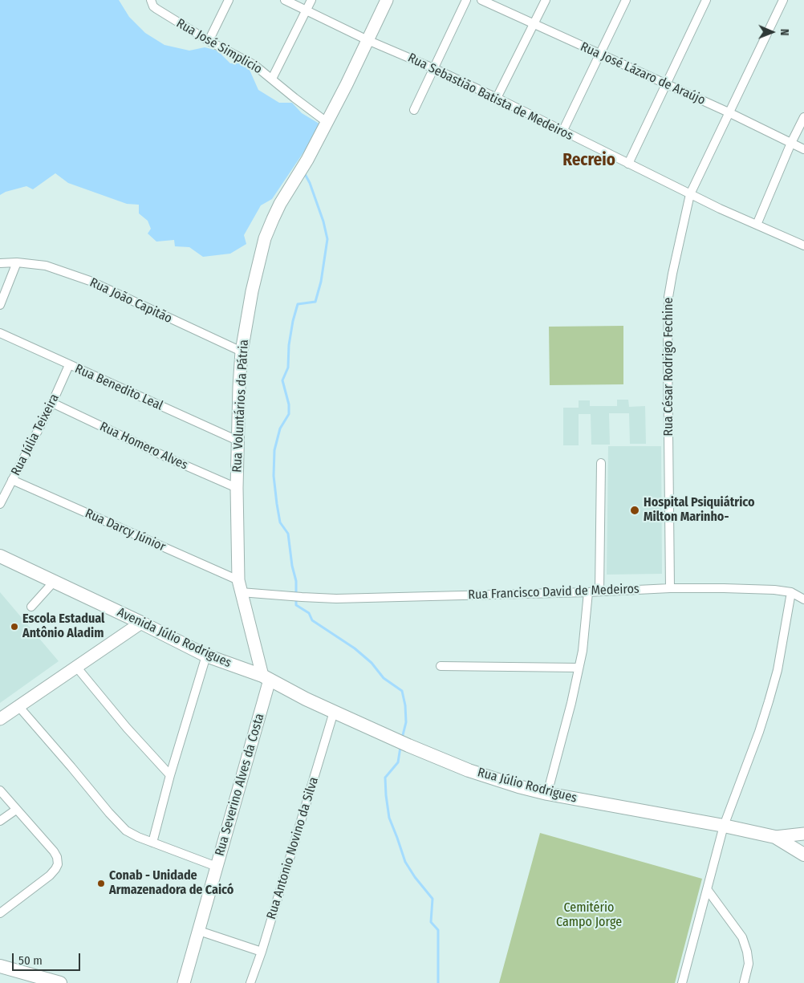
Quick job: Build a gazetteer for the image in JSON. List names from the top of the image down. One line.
{"streets":{"main road":["Avenida Júlio Rodrigues","Rua Júlio Rodrigues"],"street":["Rua José Simplicio","Rua José Lázaro de Araújo","Rua Sebastião Batista de Medeiros","Rua João Capitão","Rua César Rodrigo Fechine","Rua Benedito Leal","Rua Voluntários da Pátria","Rua Júlia Teixeira","Rua Homero Alves","Rua Darcy Júnior","Rua Francisco David de Medeiros","Rua Severino Alves da Costa","Rua Antonio Novino da Silva"]},"crossings":[["Rua José Simplicio","Rua Voluntários da Pátria"],["Rua José Lázaro de Araújo","Rua César Rodrigo Fechine"],["Rua Sebastião Batista de Medeiros","Rua César Rodrigo Fechine"],["Rua Sebastião Batista de Medeiros","Rua Voluntários da Pátria"],["Rua João Capitão","Rua Voluntários da Pátria"],["Rua César Rodrigo Fechine","Rua Francisco David de Medeiros"],["Rua Benedito Leal","Rua Voluntários da Pátria"],["Rua Benedito Leal","Rua Júlia Teixeira"],["Rua Voluntários da Pátria","Rua Homero Alves"],["Rua Voluntários da Pátria","Rua Darcy Júnior"],["Rua Voluntários da Pátria","Rua Francisco David de Medeiros"],["Rua Voluntários da Pátria","Avenida Júlio Rodrigues"],["Rua Voluntários da Pátria","Rua Severino Alves da Costa"],["Rua Voluntários da Pátria","Rua Júlio Rodrigues"],["Rua Júlia Teixeira","Rua Homero Alves"],["Rua Júlia Teixeira","Rua Darcy Júnior"],["Rua Darcy Júnior","Rua Francisco David de Medeiros"],["Avenida Júlio Rodrigues","Rua Severino Alves da Costa"],["Avenida Júlio Rodrigues","Rua Júlio Rodrigues"],["Rua Severino Alves da Costa","Rua Júlio Rodrigues"],["Rua Júlio Rodrigues","Rua Antonio Novino da Silva"]],"districts":["Recreio"],"parks":["Cemitério Campo Jorge"],"places":["Hospital Psiquiátrico Milton Marinho-","Escola Estadual Antônio Aladim","Conab - Unidade Armazenadora de Caicó"],"scale_bar":"50 m","north":"right"}
